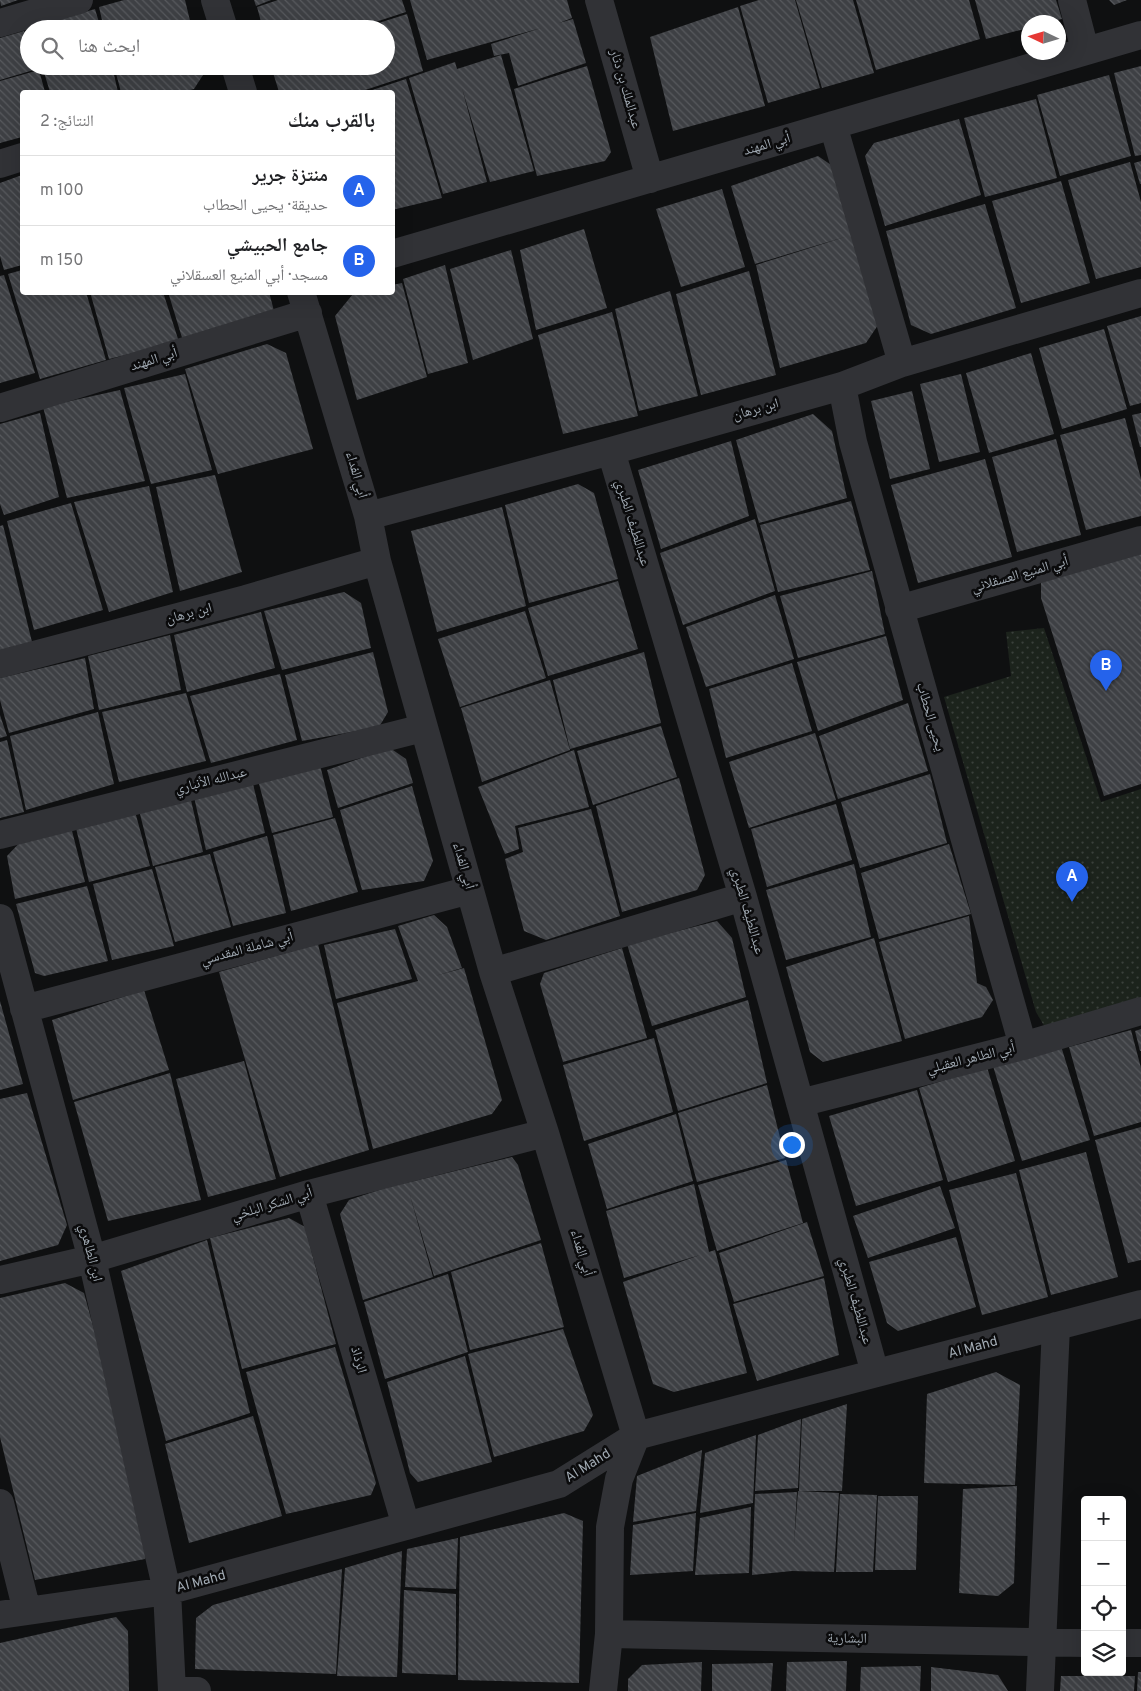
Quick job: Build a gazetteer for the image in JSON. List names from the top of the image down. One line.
{"streets":{"street":["عبدالملك بن دثار","أبي المهند","ابن برهان","أبي الفداء","عبداللطيف الطبري","أبي المنيع العسقلاني","يحيى الحطاب","عبدالله الأنباري","أبي شاملة المقدسي","أبي الطاهر العقيلي","أبي الشكر البلخي","ابن الطاهري","Al Mahd","الرذاذ","البشارية"]},"crossings":[["عبدالملك بن دثار","أبي المهند"],["أبي المهند","أبي الفداء"],["ابن برهان","أبي الفداء"],["ابن برهان","عبداللطيف الطبري"],["ابن برهان","يحيى الحطاب"],["أبي الفداء","عبدالله الأنباري"],["أبي الفداء","أبي شاملة المقدسي"],["أبي الفداء","أبي الشكر البلخي"],["أبي الفداء","Al Mahd"],["عبداللطيف الطبري","أبي الطاهر العقيلي"],["عبداللطيف الطبري","Al Mahd"],["أبي المنيع العسقلاني","يحيى الحطاب"],["يحيى الحطاب","أبي الطاهر العقيلي"],["أبي شاملة المقدسي","ابن الطاهري"],["أبي الشكر البلخي","ابن الطاهري"],["أبي الشكر البلخي","الرذاذ"],["ابن الطاهري","Al Mahd"],["Al Mahd","الرذاذ"]],"north":"left","page":{"search":"ابحث هنا","heading":["بالقرب منك","النتائج: 2"],"list":[{"mark":"A","name":"منتزة جرير","note":"حديقة · يحيى الحطاب","value":"100 m"},{"mark":"B","name":"جامع الحبيشي","note":"مسجد · أبي المنيع العسقلاني","value":"150 m"}],"pins":["B","A"],"map_buttons":["+","−"]}}
